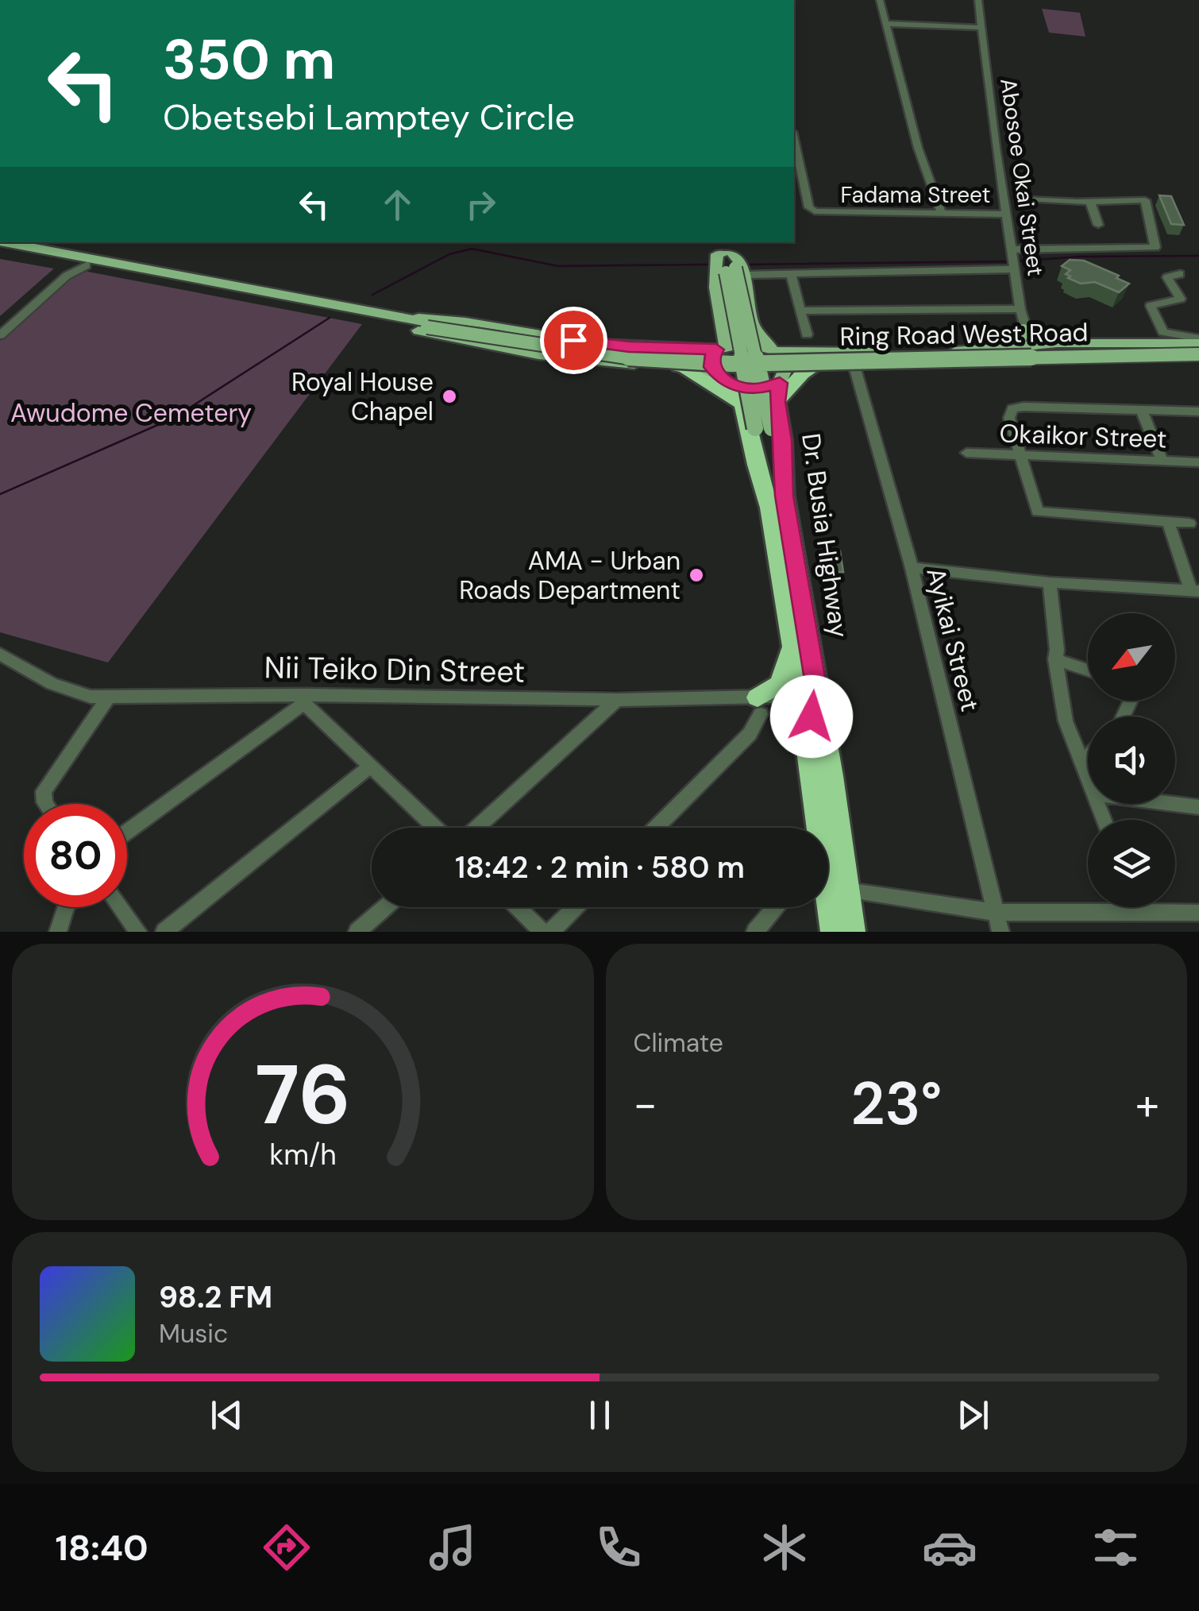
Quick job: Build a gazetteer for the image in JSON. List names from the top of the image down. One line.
{"streets":{"highway":["Dr. Busia Highway"],"main road":["Ring Road West Road"],"street":["Abosoe Okai Street","Fadama Street","Okaikor Street","Ayikai Street","Nii Teiko Din Street"]},"crossings":[["Abosoe Okai Street","Fadama Street"],["Abosoe Okai Street","Ring Road West Road"],["Ring Road West Road","Dr. Busia Highway"],["Ring Road West Road","Ayikai Street"],["Dr. Busia Highway","Nii Teiko Din Street"]],"parks":["Awudome Cemetery"],"places":["Royal House Chapel","AMA - Urban Roads Department"],"north":"bottom left","page":{"turn":["350 m","Obetsebi Lamptey Circle"],"limit":"80","trip":"18:42 · 2 min · 580 m","tile":"Climate","heat":["−","23°","+"],"song":["98.2 FM","Music"],"tabs":"18:40","gauge":["76","km/h"]}}
